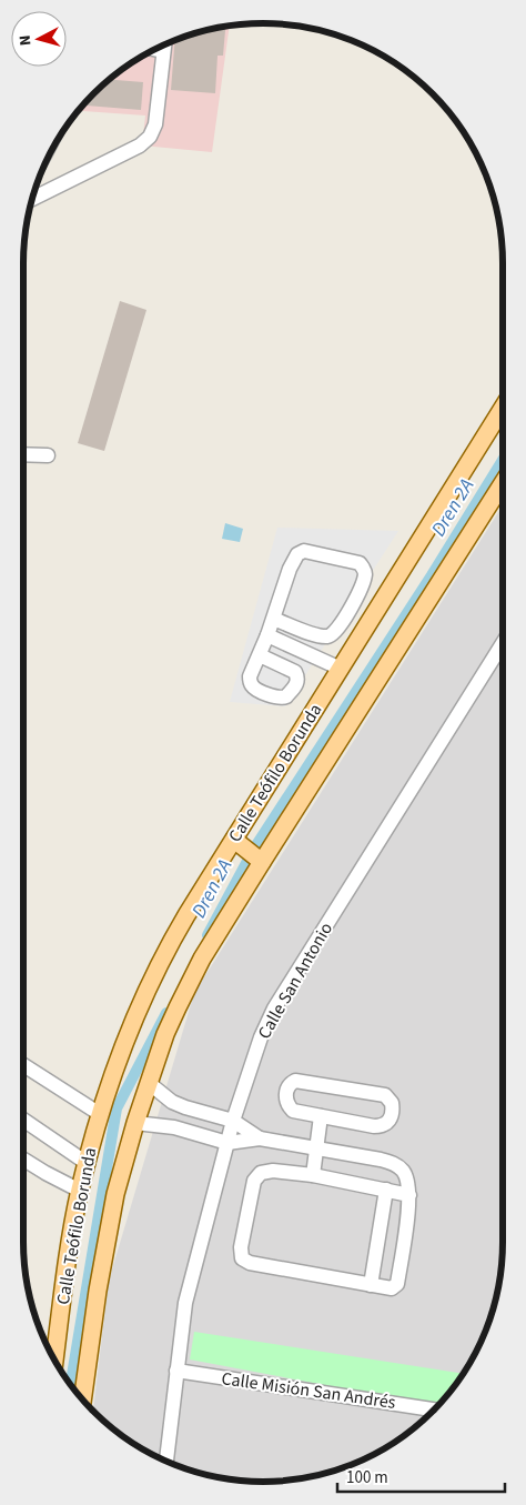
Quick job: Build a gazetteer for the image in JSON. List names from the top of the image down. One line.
{"streets":{"main road":["Calle Teófilo Borunda"],"street":["Calle San Antonio","Calle Misión San Andrés"]},"crossings":[["Calle San Antonio","Calle Misión San Andrés"]],"water":["Dren 2A"],"scale_bar":"100 m","north":"left"}
